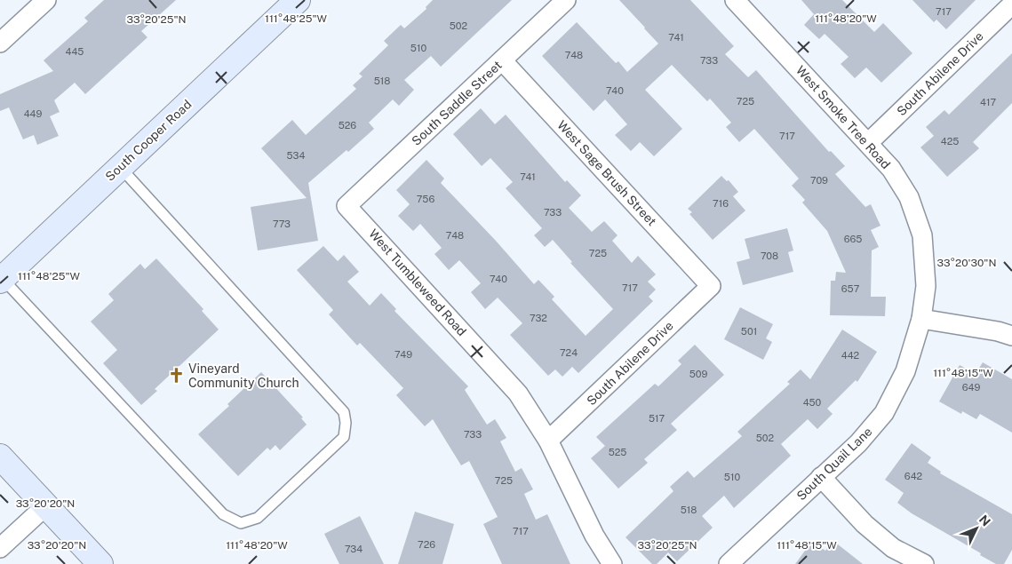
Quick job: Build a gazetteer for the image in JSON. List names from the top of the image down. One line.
{"streets":{"main road":["South Cooper Road"],"street":["South Abilene Drive","South Saddle Street","West Smoke Tree Road","West Sage Brush Street","West Tumbleweed Road","South Quail Lane"]},"crossings":[["South Abilene Drive","West Smoke Tree Road"],["South Abilene Drive","West Sage Brush Street"],["South Abilene Drive","West Tumbleweed Road"],["South Saddle Street","West Sage Brush Street"],["South Saddle Street","West Tumbleweed Road"],["West Smoke Tree Road","South Quail Lane"]],"places":{"church":["Vineyard Community Church"]},"house_numbers":["717","502","741","510","445","748","733","518","740","725","417","449","526","717","425","534","741","709","756","716","733","773","748","665","725","708","740","717","657","732","501","724","749","442","509","649","450","517","733","502","525","642","510","725","518","717","726","734"],"north":"top right","coordinates":["111°48'25\"W","111°48'20\"W","33°20'25\"N","33°20'30\"N","111°48'15\"W","33°20'20\"N"]}
